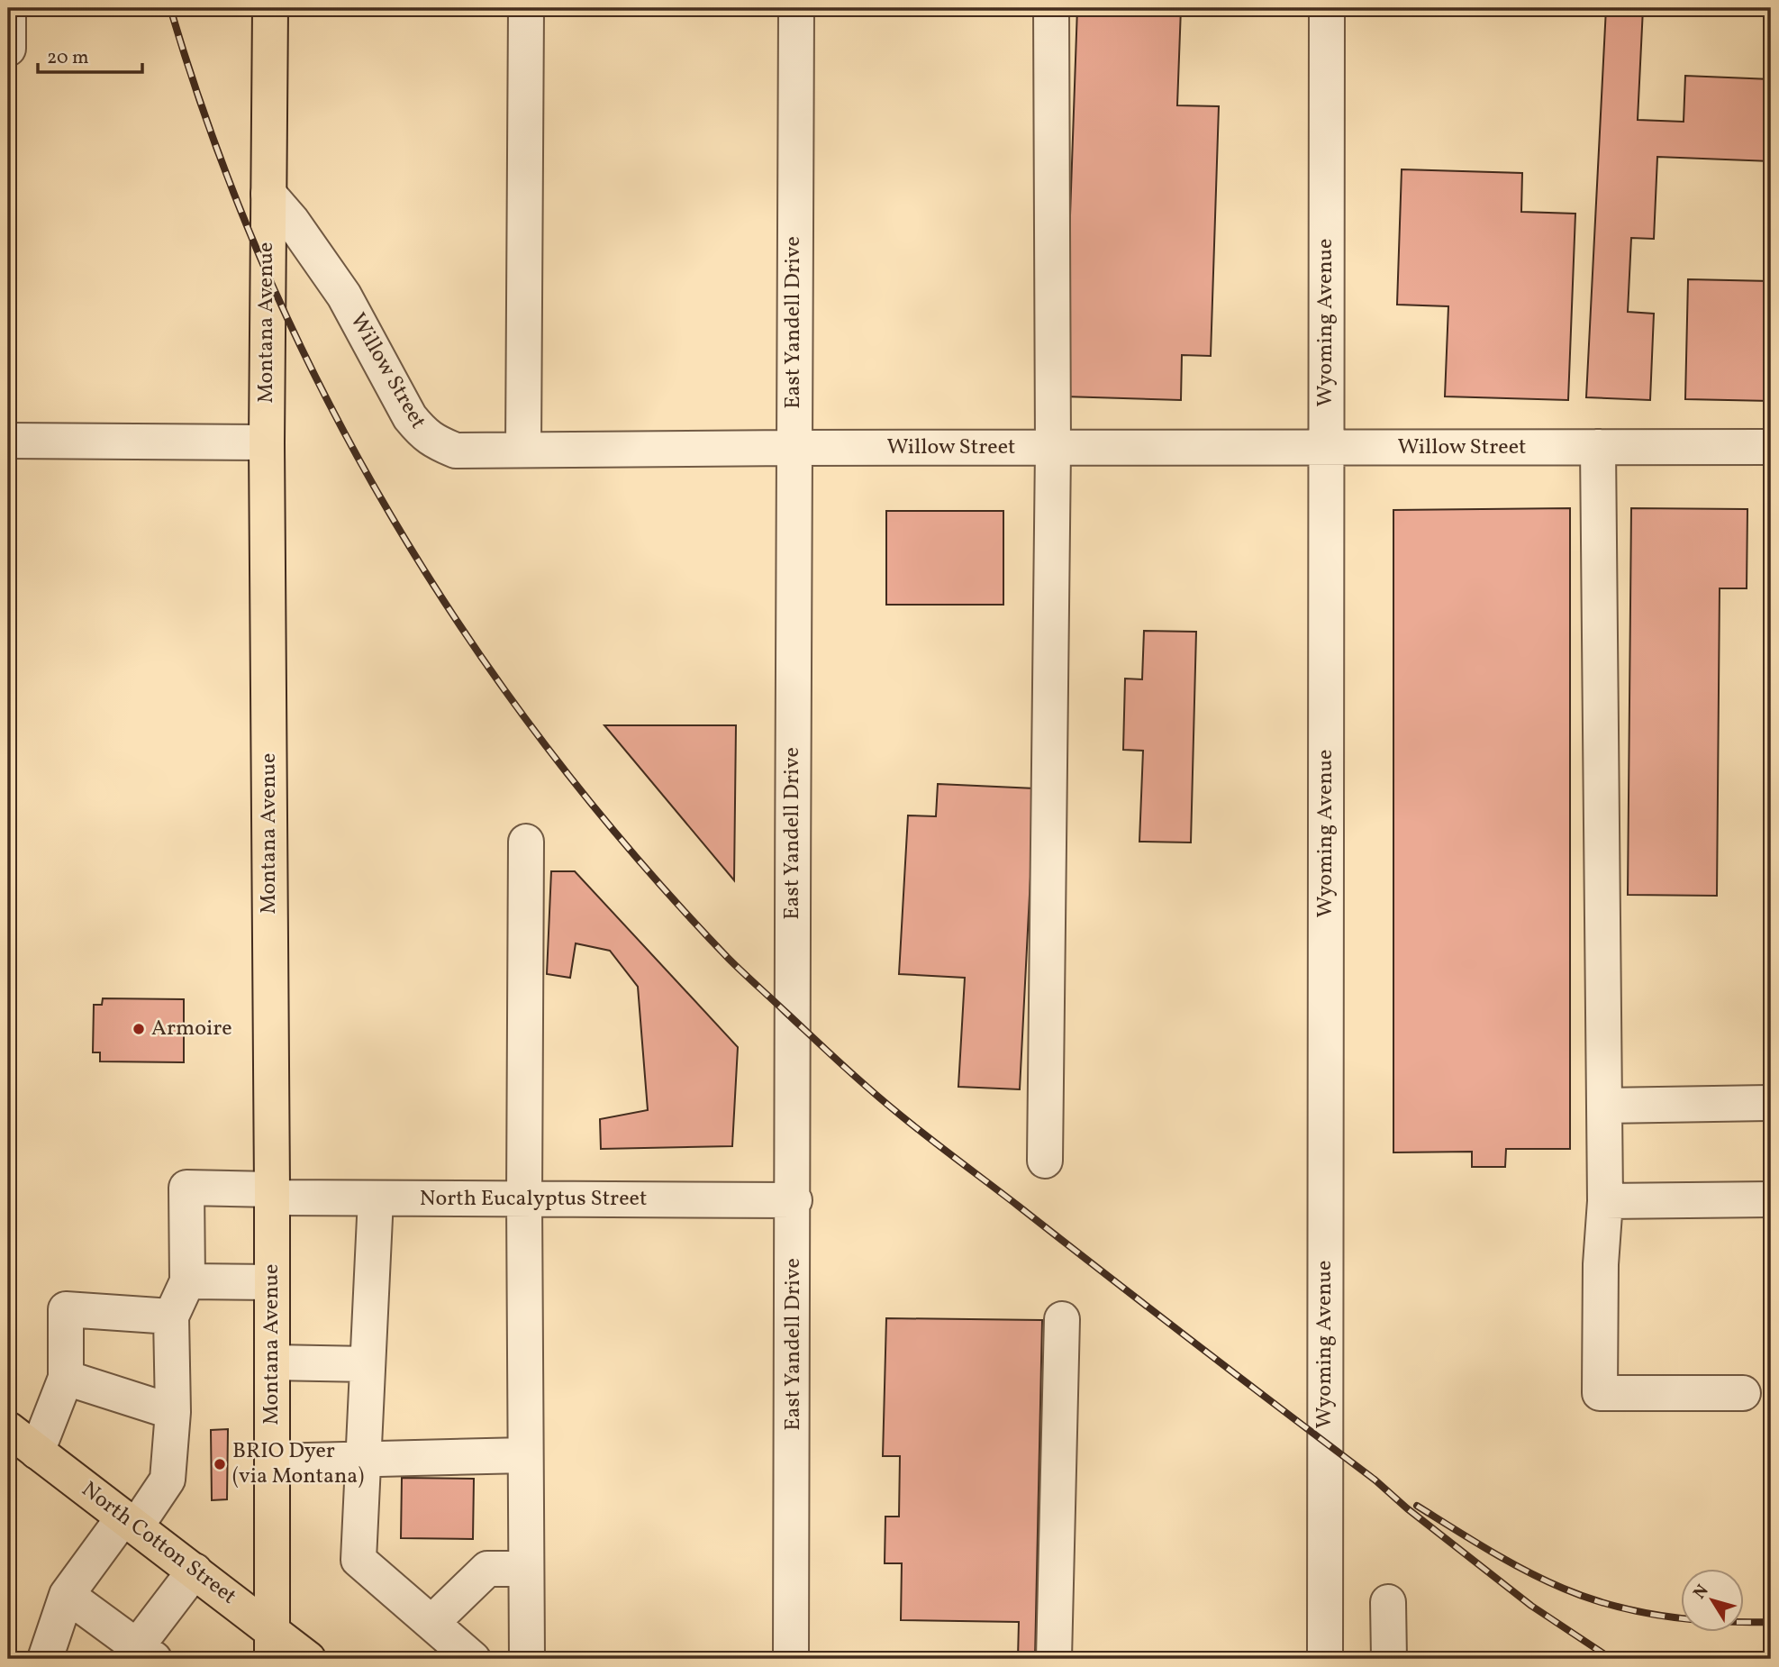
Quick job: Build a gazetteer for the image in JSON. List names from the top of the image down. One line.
{"streets":{"main road":["Montana Avenue","North Cotton Street"],"street":["East Yandell Drive","Wyoming Avenue","Willow Street","North Eucalyptus Street"]},"crossings":[["Montana Avenue","Willow Street"],["Montana Avenue","North Eucalyptus Street"],["Montana Avenue","North Cotton Street"],["East Yandell Drive","Willow Street"],["East Yandell Drive","North Eucalyptus Street"],["Wyoming Avenue","Willow Street"]],"places":["Armoire","BRIO Dyer (via Montana)"],"scale_bar":"20 m","north":"top left"}
